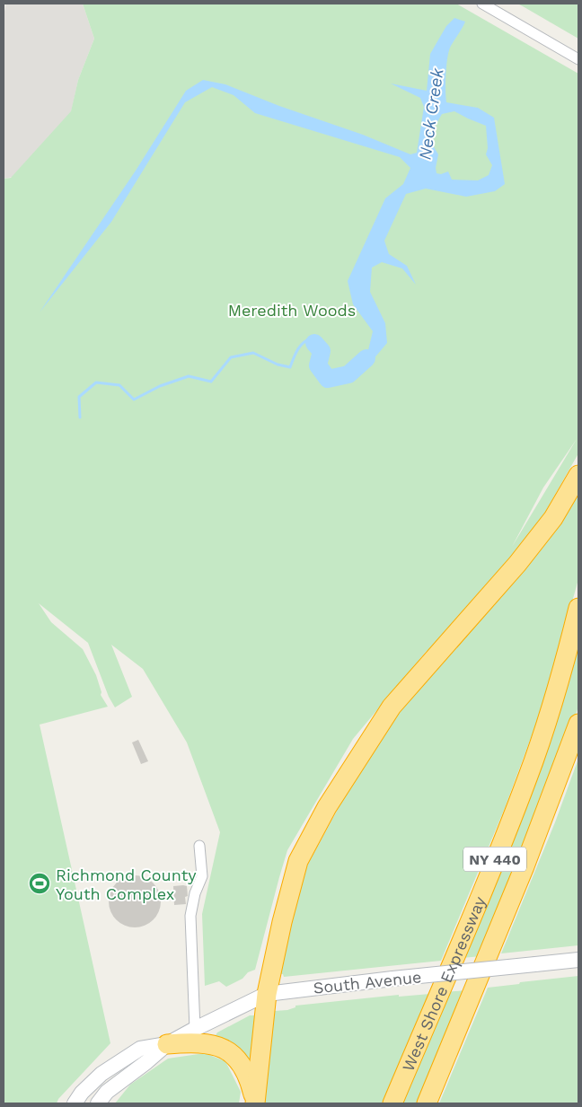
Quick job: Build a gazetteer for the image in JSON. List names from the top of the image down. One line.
{"streets":{"highway":["NY 440","West Shore Expressway"],"street":["South Avenue"]},"water":["Neck Creek"],"parks":["Meredith Woods"],"places":{"sports":["Richmond County Youth Complex"]}}
